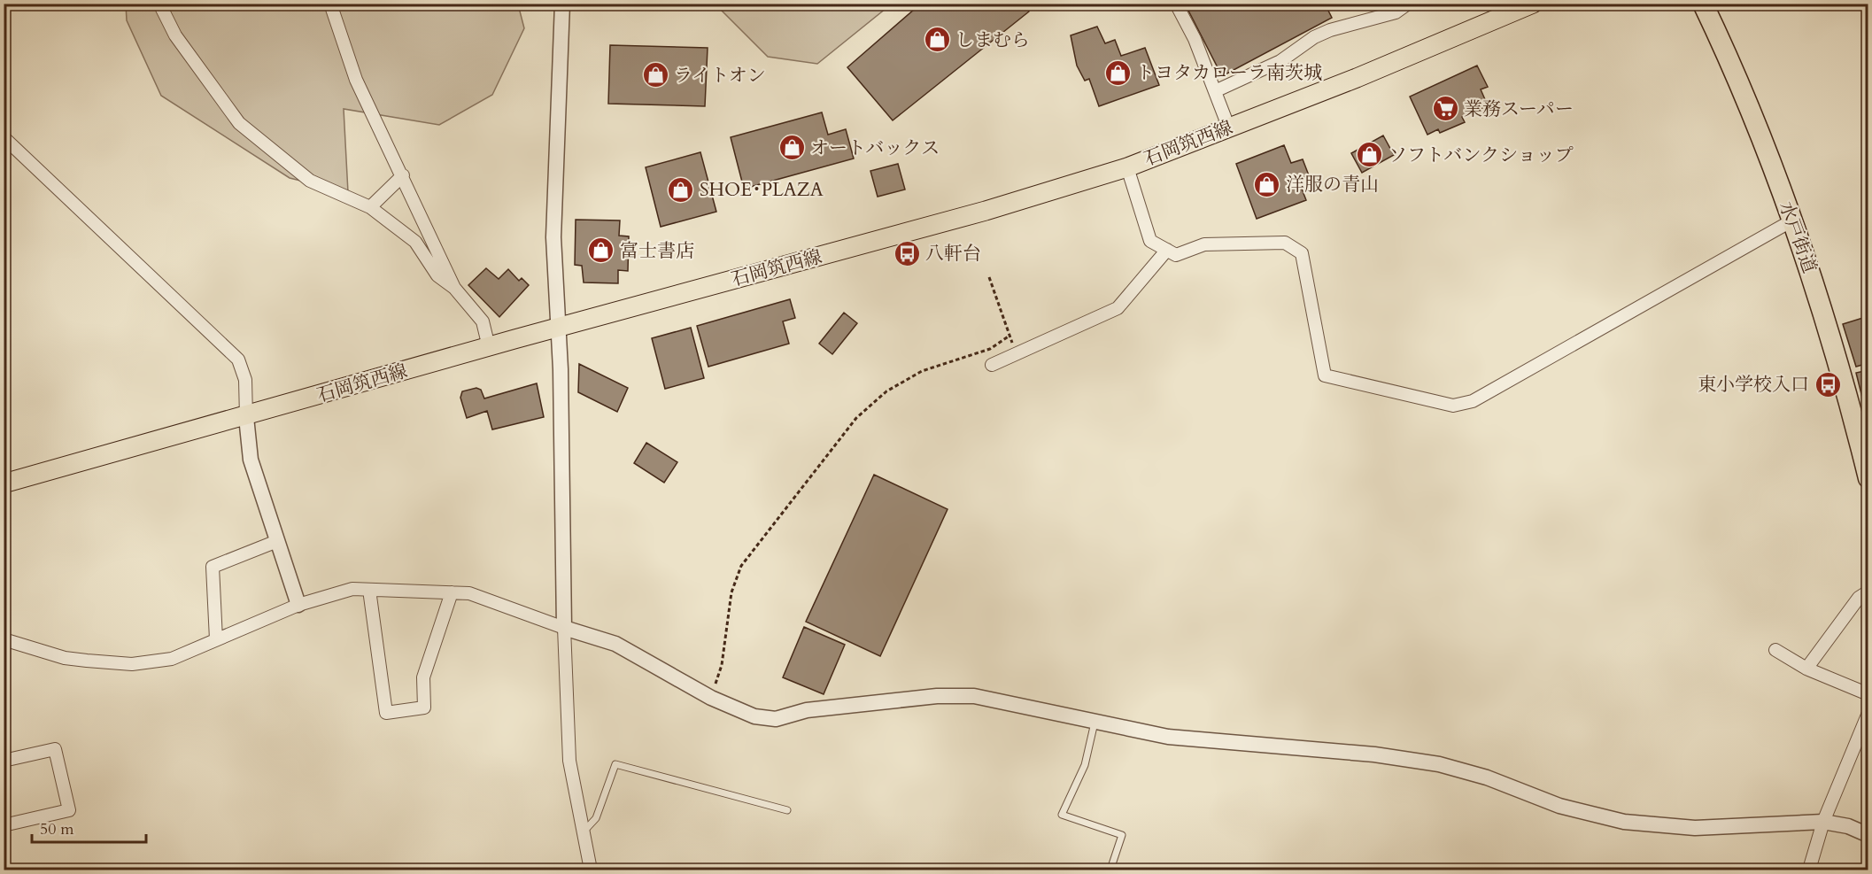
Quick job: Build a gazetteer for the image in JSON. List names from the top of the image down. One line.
{"streets":{"highway":["水戸街道"],"main road":["石岡筑西線"]},"places":{"shop":["しまむら","トヨタカローラ南茨城","ライトオン","オートバックス","ソフトバンクショップ","洋服の青山","SHOE･PLAZA","富士書店"],"supermarket":["業務スーパー"],"bus stop":["八軒台","東小学校入口"]},"scale_bar":"50 m"}
